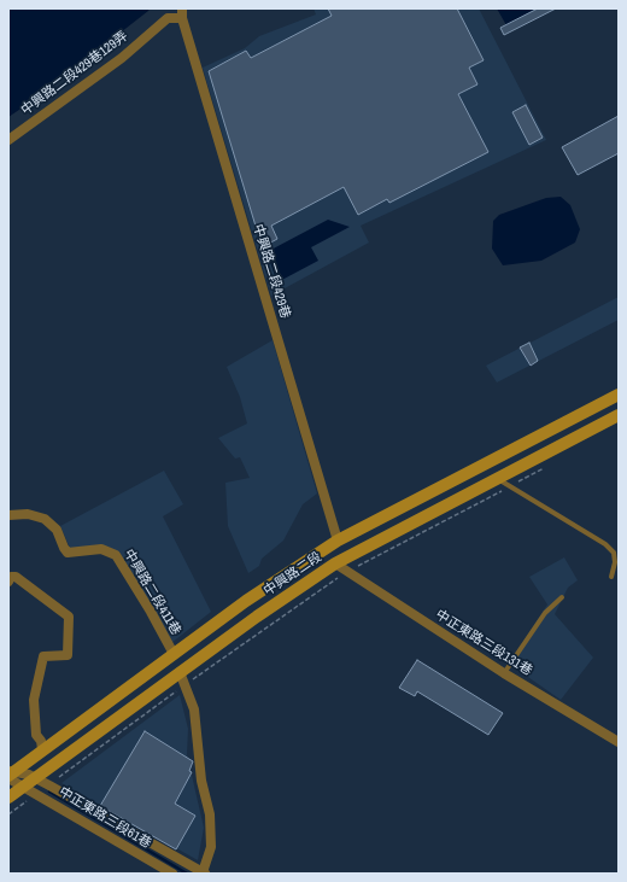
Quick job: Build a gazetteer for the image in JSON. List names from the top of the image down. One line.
{"streets":{"street":["中興路二段429巷129弄","中興路二段429巷","中興路二段","中興路二段411巷","中正東路三段131巷","中正東路三段61巷"]},"crossings":[["中興路二段429巷129弄","中興路二段429巷"],["中興路二段429巷","中興路二段"],["中興路二段","中興路二段411巷"],["中興路二段","中正東路三段131巷"],["中興路二段","中正東路三段61巷"]]}
